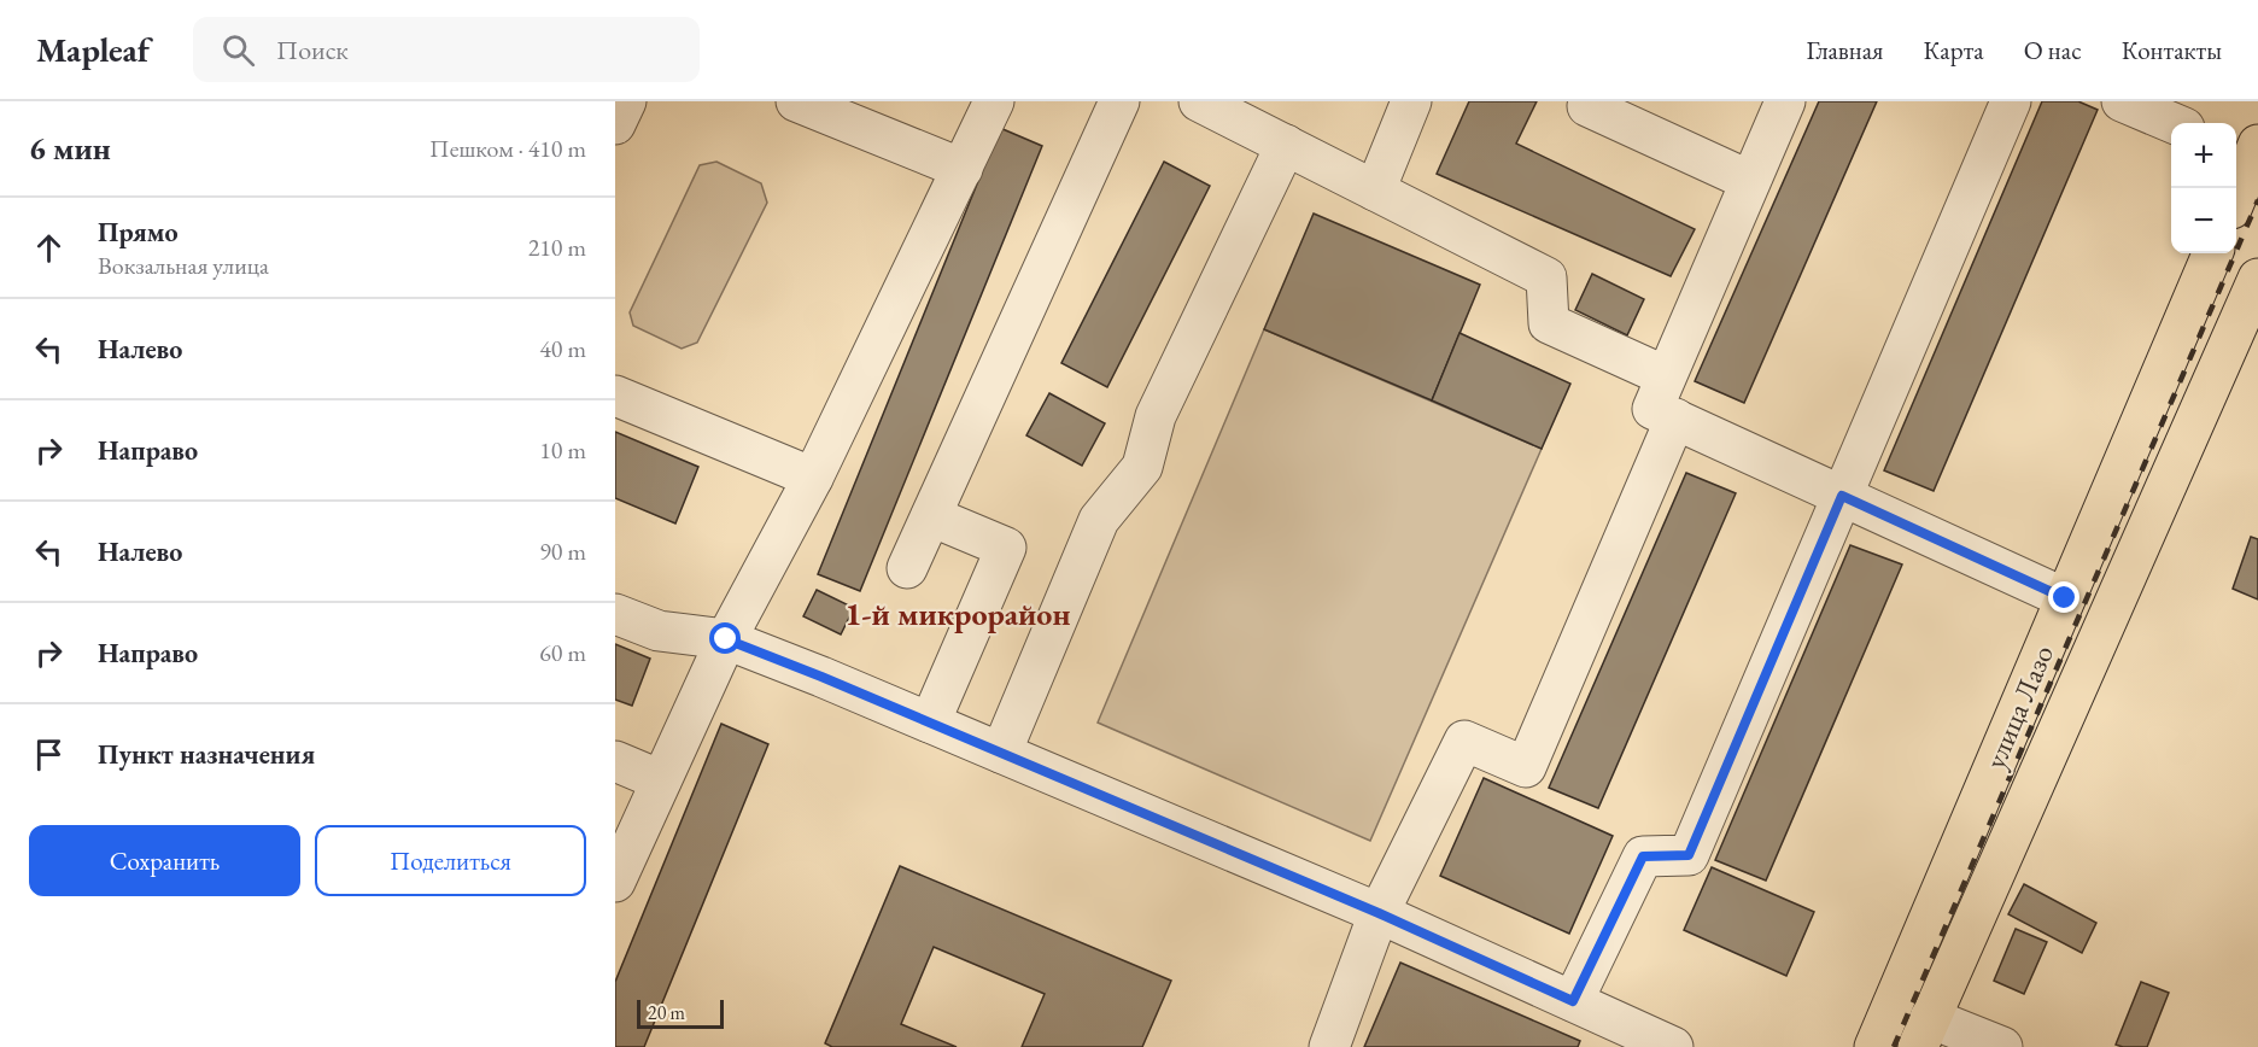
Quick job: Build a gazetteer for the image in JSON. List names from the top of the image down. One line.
{"streets":{"main road":["улица Лазо"]},"districts":["1-й микрорайон"],"scale_bar":"20 m","page":{"header":"Mapleaf","search":"Поиск","nav":["Главная","Карта","О нас","Контакты"],"heading":["6 мин","Пешком · 410 m"],"map_buttons":["+","−"],"list":[["Прямо","Вокзальная улица","210 m"],["Налево","40 m"],["Направо","10 m"],["Налево","90 m"],["Направо","60 m"],"Пункт назначения"],"buttons":["Сохранить","Поделиться"],"scale":"20 m"}}
